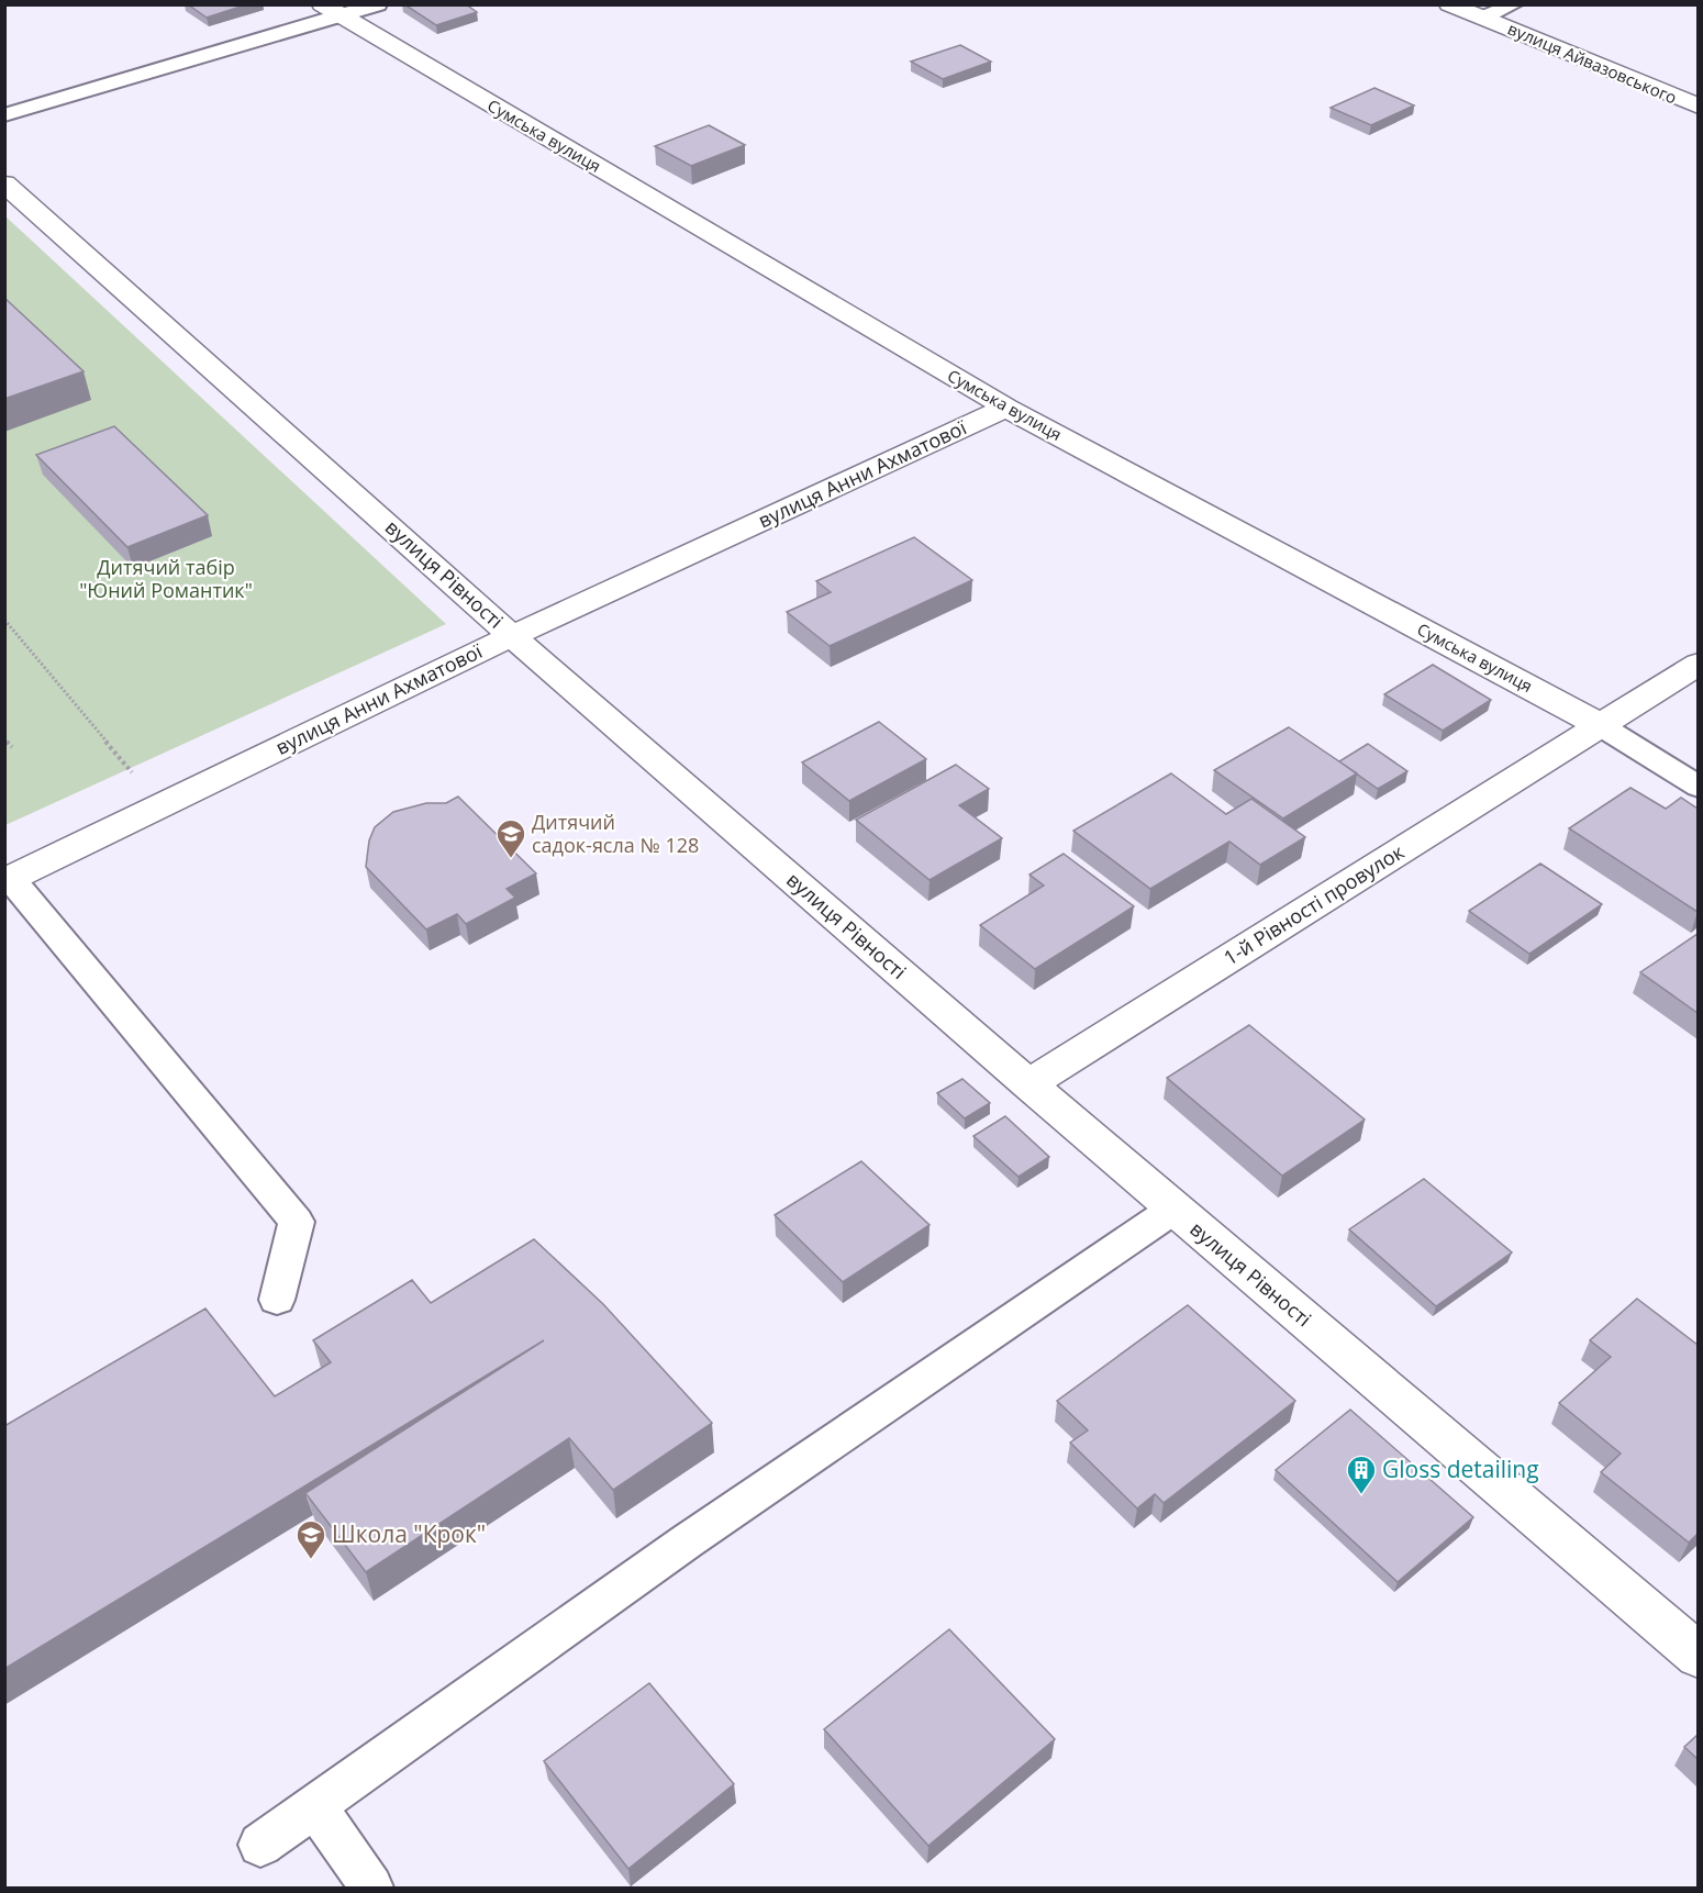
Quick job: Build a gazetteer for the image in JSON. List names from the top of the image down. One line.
{"streets":{"street":["вулиця Айвазовського","Сумська вулиця","вулиця Анни Ахматової","вулиця Рівності","1-й Рівності провулок"]},"crossings":[["Сумська вулиця","вулиця Анни Ахматової"],["Сумська вулиця","1-й Рівності провулок"],["вулиця Анни Ахматової","вулиця Рівності"],["вулиця Рівності","1-й Рівності провулок"]],"parks":["Дитячий табір \"Юний Романтик\""],"places":{"school or university":["Дитячий садок-ясла № 128","Школа \"Крок\""],"building":["Gloss detailing"]}}
